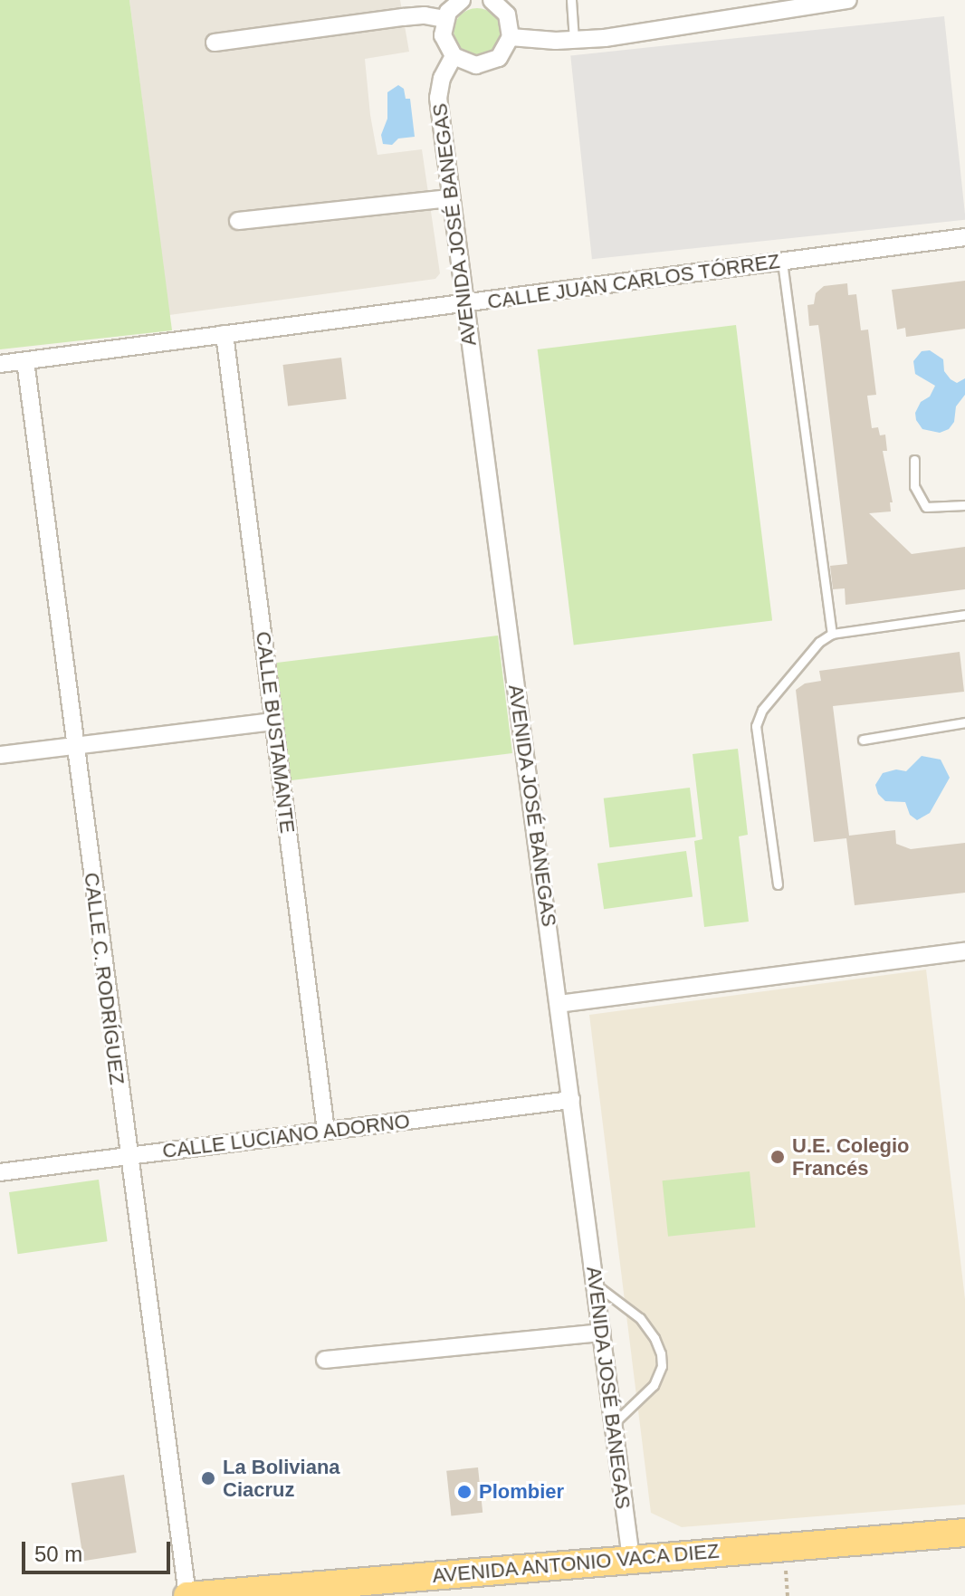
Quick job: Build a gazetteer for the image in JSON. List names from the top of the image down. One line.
{"streets":{"highway":["AVENIDA ANTONIO VACA DIEZ"],"street":["AVENIDA JOSÉ BANEGAS","CALLE JUAN CARLOS TÓRREZ","CALLE BUSTAMANTE","CALLE C. RODRÍGUEZ","CALLE LUCIANO ADORNO"]},"crossings":[["AVENIDA JOSÉ BANEGAS","CALLE JUAN CARLOS TÓRREZ"],["AVENIDA JOSÉ BANEGAS","CALLE LUCIANO ADORNO"],["AVENIDA JOSÉ BANEGAS","AVENIDA ANTONIO VACA DIEZ"],["CALLE JUAN CARLOS TÓRREZ","CALLE BUSTAMANTE"],["CALLE JUAN CARLOS TÓRREZ","CALLE C. RODRÍGUEZ"],["CALLE BUSTAMANTE","CALLE LUCIANO ADORNO"],["CALLE C. RODRÍGUEZ","CALLE LUCIANO ADORNO"],["CALLE C. RODRÍGUEZ","AVENIDA ANTONIO VACA DIEZ"]],"places":["U.E. Colegio Francés","La Boliviana Ciacruz","Plombier"],"scale_bar":"50 m"}
